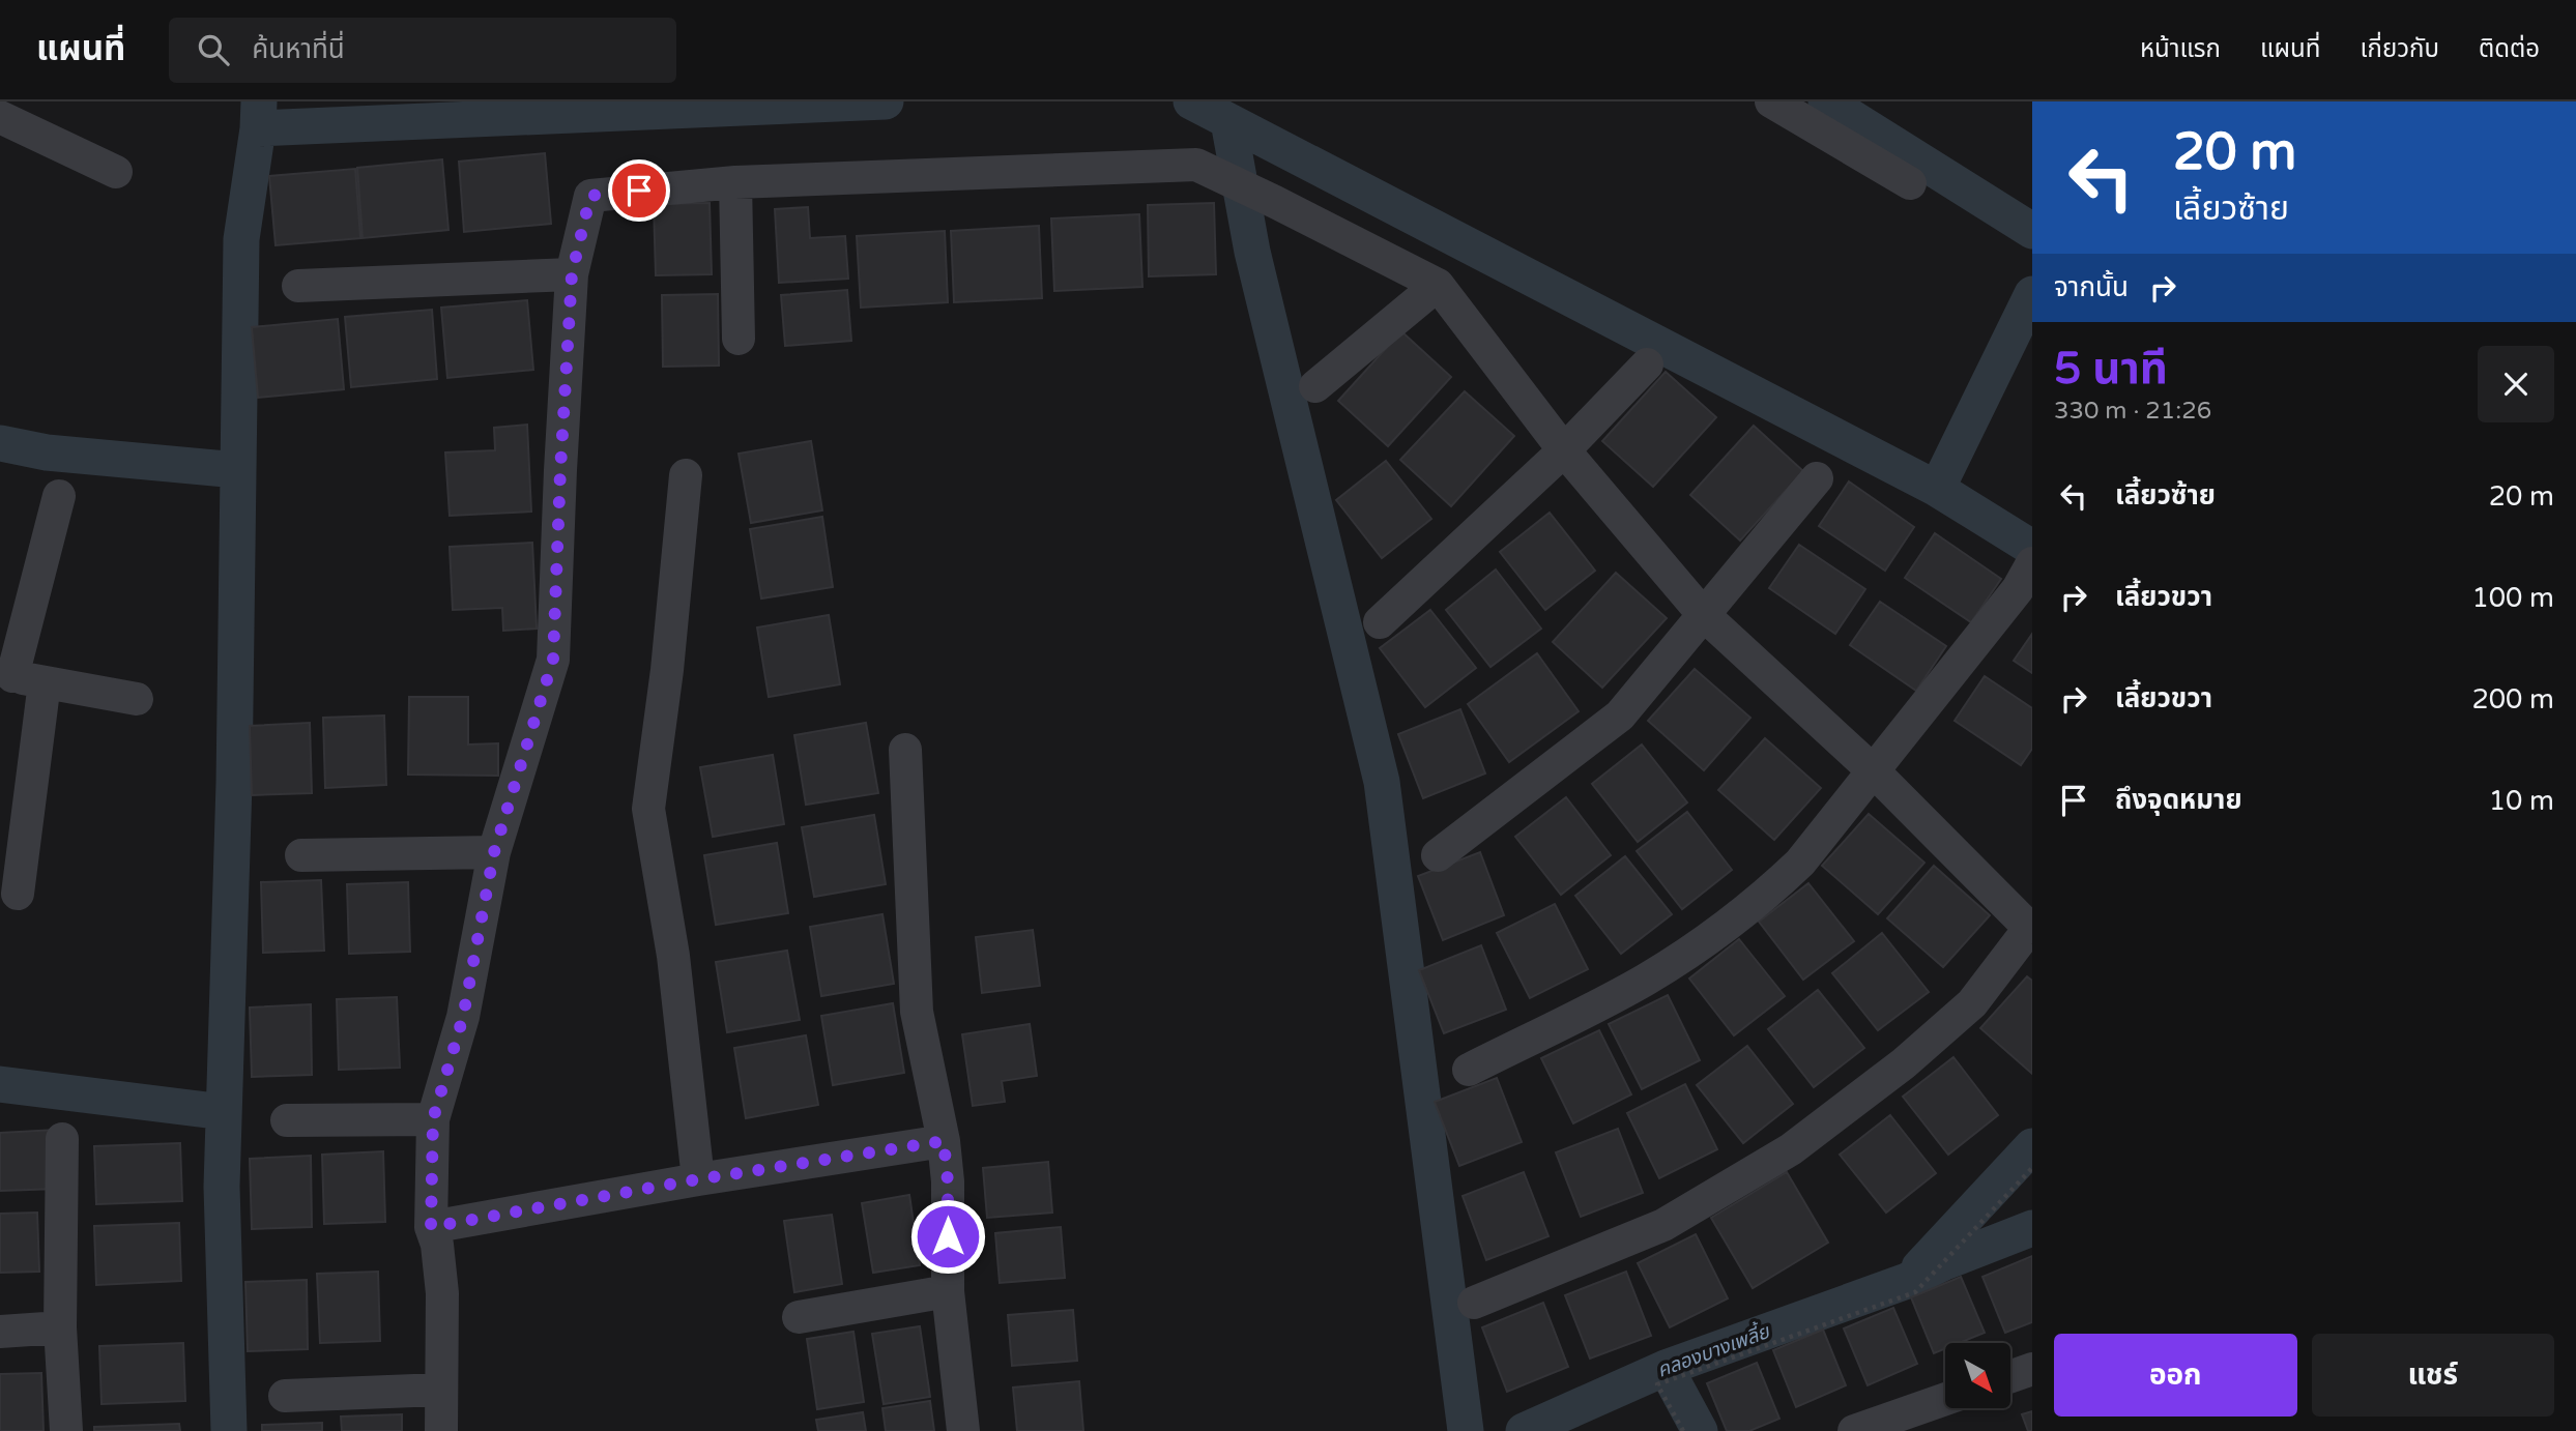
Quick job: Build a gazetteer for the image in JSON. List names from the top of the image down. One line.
{"water":["คลองบางเพลี้ย"],"north":"bottom right","page":{"header":"แผนที่","search":"ค้นหาที่นี่","nav":["หน้าแรก","แผนที่","เกี่ยวกับ","ติดต่อ"],"turn":["20 m","เลี้ยวซ้าย"],"then":"จากนั้น","heading":["5 นาที","330 m · 21:26"],"list":[{"name":"เลี้ยวซ้าย","value":"20 m"},{"name":"เลี้ยวขวา","value":"100 m"},{"name":"เลี้ยวขวา","value":"200 m"},{"name":"ถึงจุดหมาย","value":"10 m"}],"buttons":["ออก","แชร์"]}}
